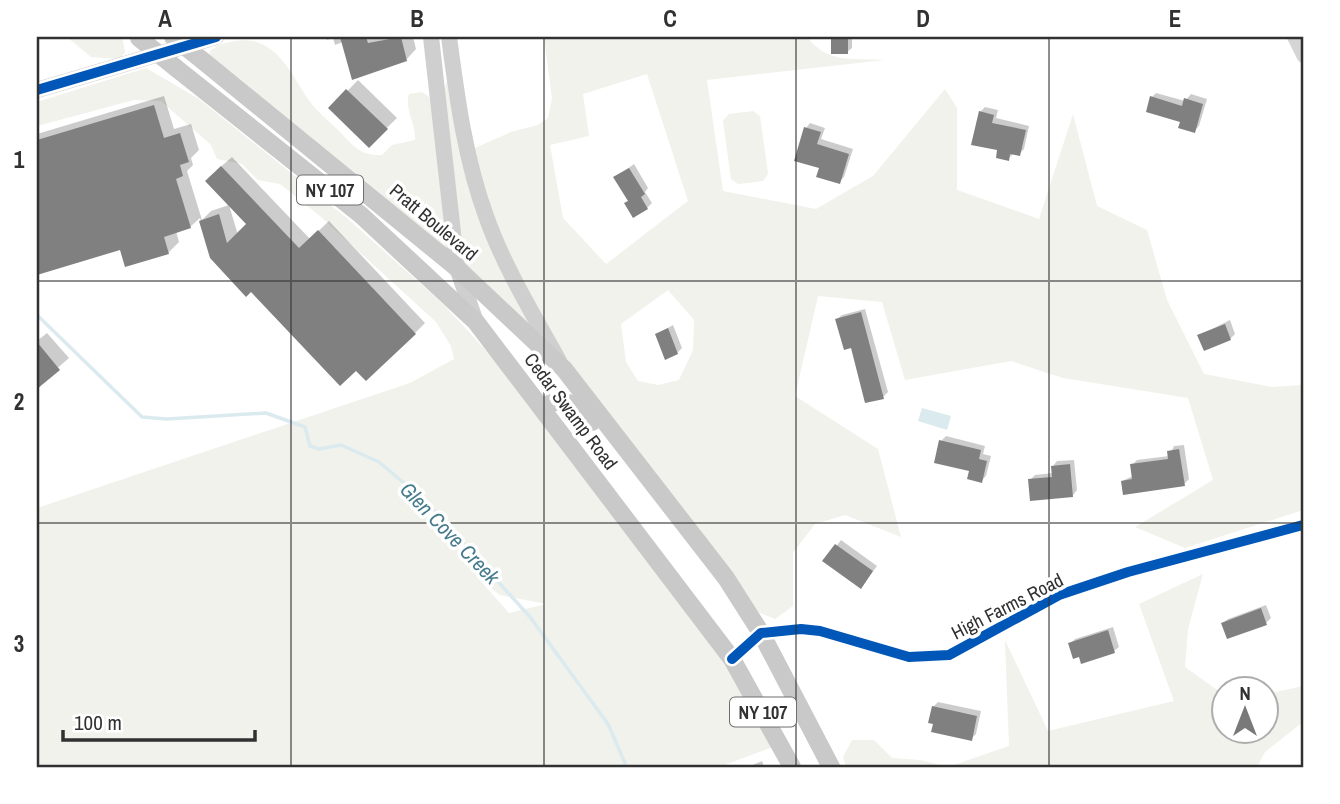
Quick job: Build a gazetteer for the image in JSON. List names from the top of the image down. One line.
{"streets":{"main road":["NY 107","Pratt Boulevard","Cedar Swamp Road"],"street":["High Farms Road"]},"crossings":[["NY 107","Cedar Swamp Road"],["Pratt Boulevard","Cedar Swamp Road"],["Cedar Swamp Road","High Farms Road"]],"water":["Glen Cove Creek"],"scale_bar":"100 m","north":"top","grid":{"columns":["A","B","C","D","E"],"rows":["1","2","3"]}}
